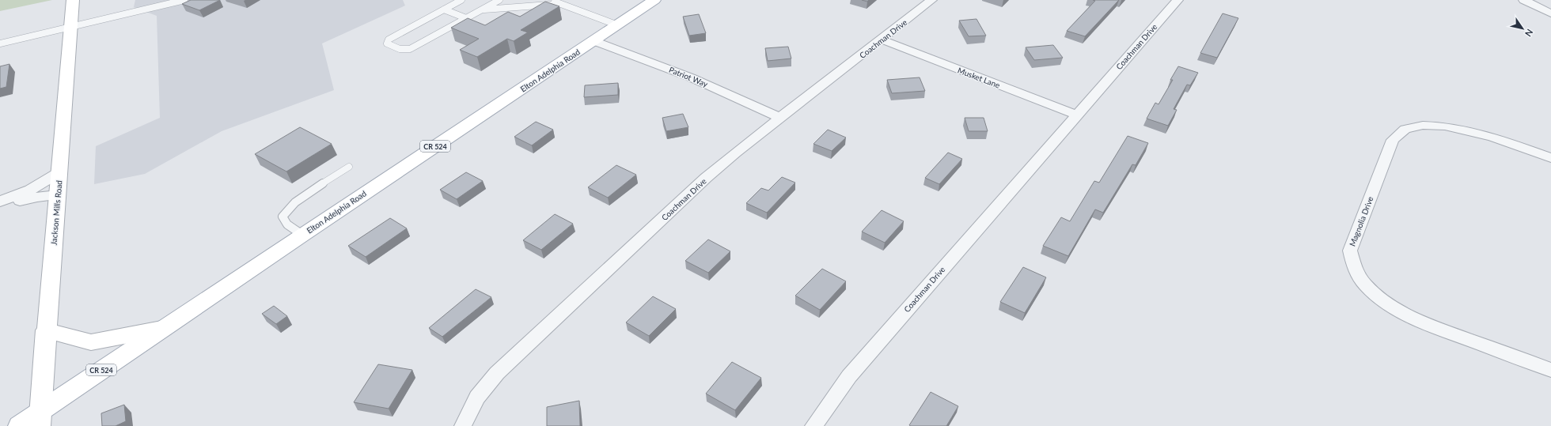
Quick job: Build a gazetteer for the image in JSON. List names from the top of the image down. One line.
{"streets":{"main road":["Elton Adelphia Road","CR 524","Jackson Mills Road"],"street":["Coachman Drive","Patriot Way","Musket Lane","Magnolia Drive"]},"crossings":[["Coachman Drive","Patriot Way"],["Coachman Drive","Musket Lane"],["Elton Adelphia Road","Patriot Way"],["Elton Adelphia Road","Jackson Mills Road"]],"north":"bottom right"}
